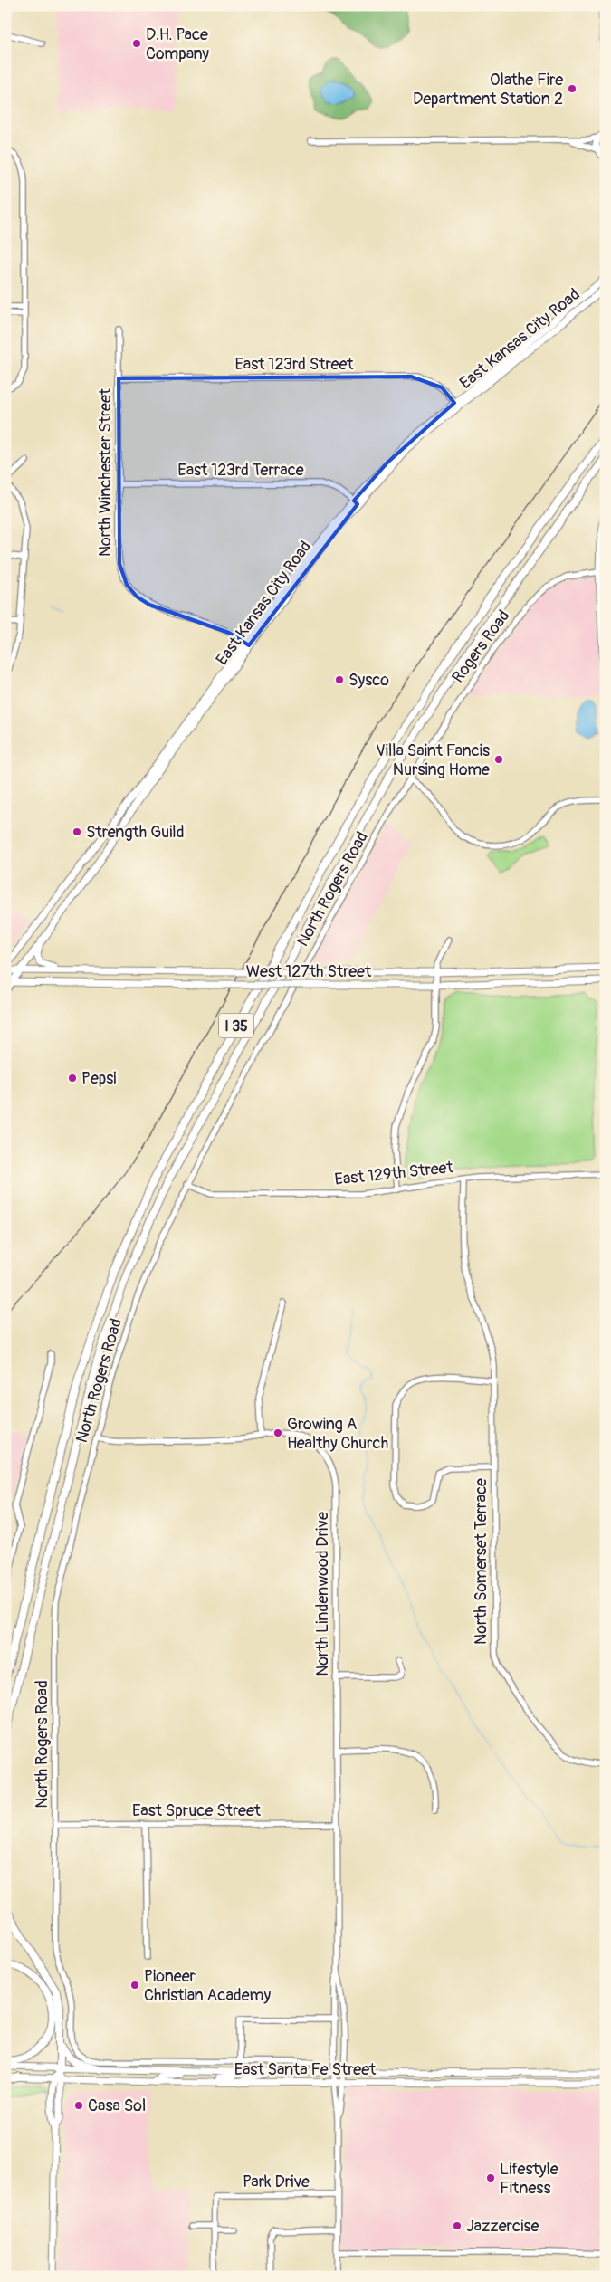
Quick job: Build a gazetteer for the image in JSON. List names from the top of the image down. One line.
{"streets":{"highway":["I 35"],"main road":["East Kansas City Road","West 127th Street","East Santa Fe Street"],"street":["East 123rd Street","East 123rd Terrace","North Winchester Street","Rogers Road","North Rogers Road","East 129th Street","North Somerset Terrace","North Lindenwood Drive","East Spruce Street","Park Drive"]},"crossings":[["East Kansas City Road","East 123rd Street"],["East Kansas City Road","East 123rd Terrace"],["East Kansas City Road","North Winchester Street"],["East Kansas City Road","West 127th Street"],["East 123rd Street","North Winchester Street"],["East 123rd Terrace","North Winchester Street"],["Rogers Road","North Rogers Road"],["North Rogers Road","East 129th Street"],["North Rogers Road","North Lindenwood Drive"],["North Rogers Road","East Spruce Street"],["North Rogers Road","East Santa Fe Street"],["East 129th Street","North Somerset Terrace"],["North Lindenwood Drive","East Spruce Street"],["North Lindenwood Drive","East Santa Fe Street"],["North Lindenwood Drive","Park Drive"]],"places":["D.H. Pace Company","Olathe Fire Department Station 2","Sysco","Villa Saint Fancis Nursing Home","Strength Guild","Pepsi","Growing A Healthy Church","Pioneer Christian Academy","Casa Sol","Lifestyle Fitness","Jazzercise"]}
